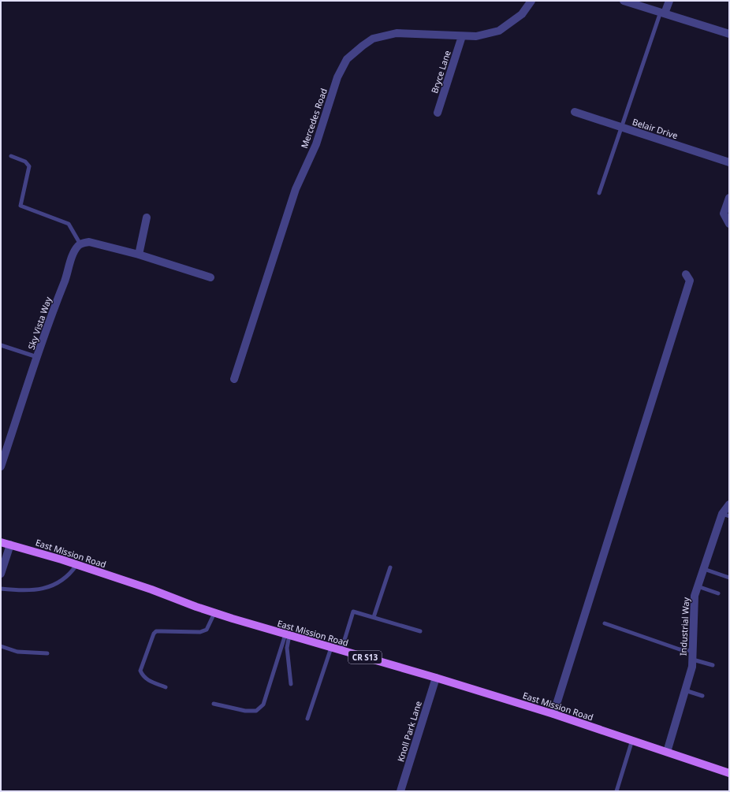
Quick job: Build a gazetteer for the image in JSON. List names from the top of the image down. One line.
{"streets":{"main road":["East Mission Road","CR S13"],"street":["Bryce Lane","Mercedes Road","Belair Drive","Sky Vista Way","Industrial Way","Knoll Park Lane"]},"crossings":[["Bryce Lane","Mercedes Road"],["East Mission Road","Industrial Way"],["East Mission Road","Knoll Park Lane"]]}
